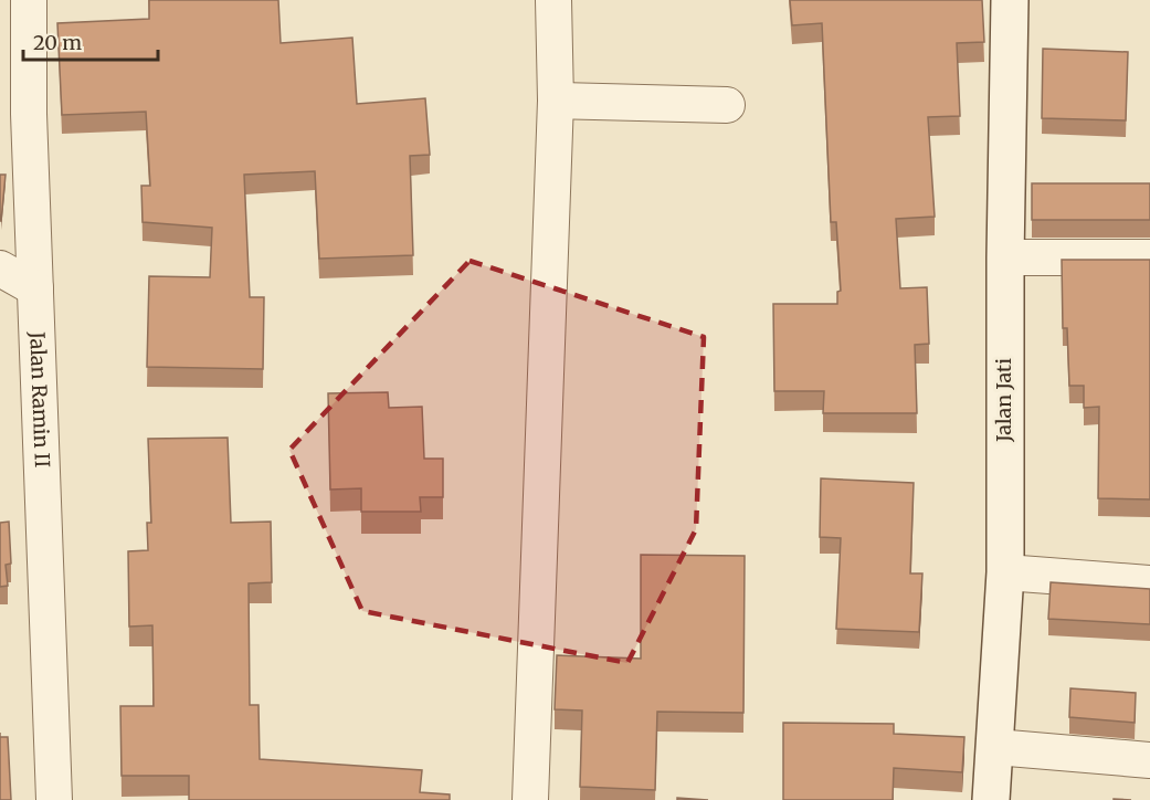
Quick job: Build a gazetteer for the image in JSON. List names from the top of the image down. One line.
{"streets":{"street":["Jalan Ramin II","Jalan Jati"]},"scale_bar":"20 m"}
